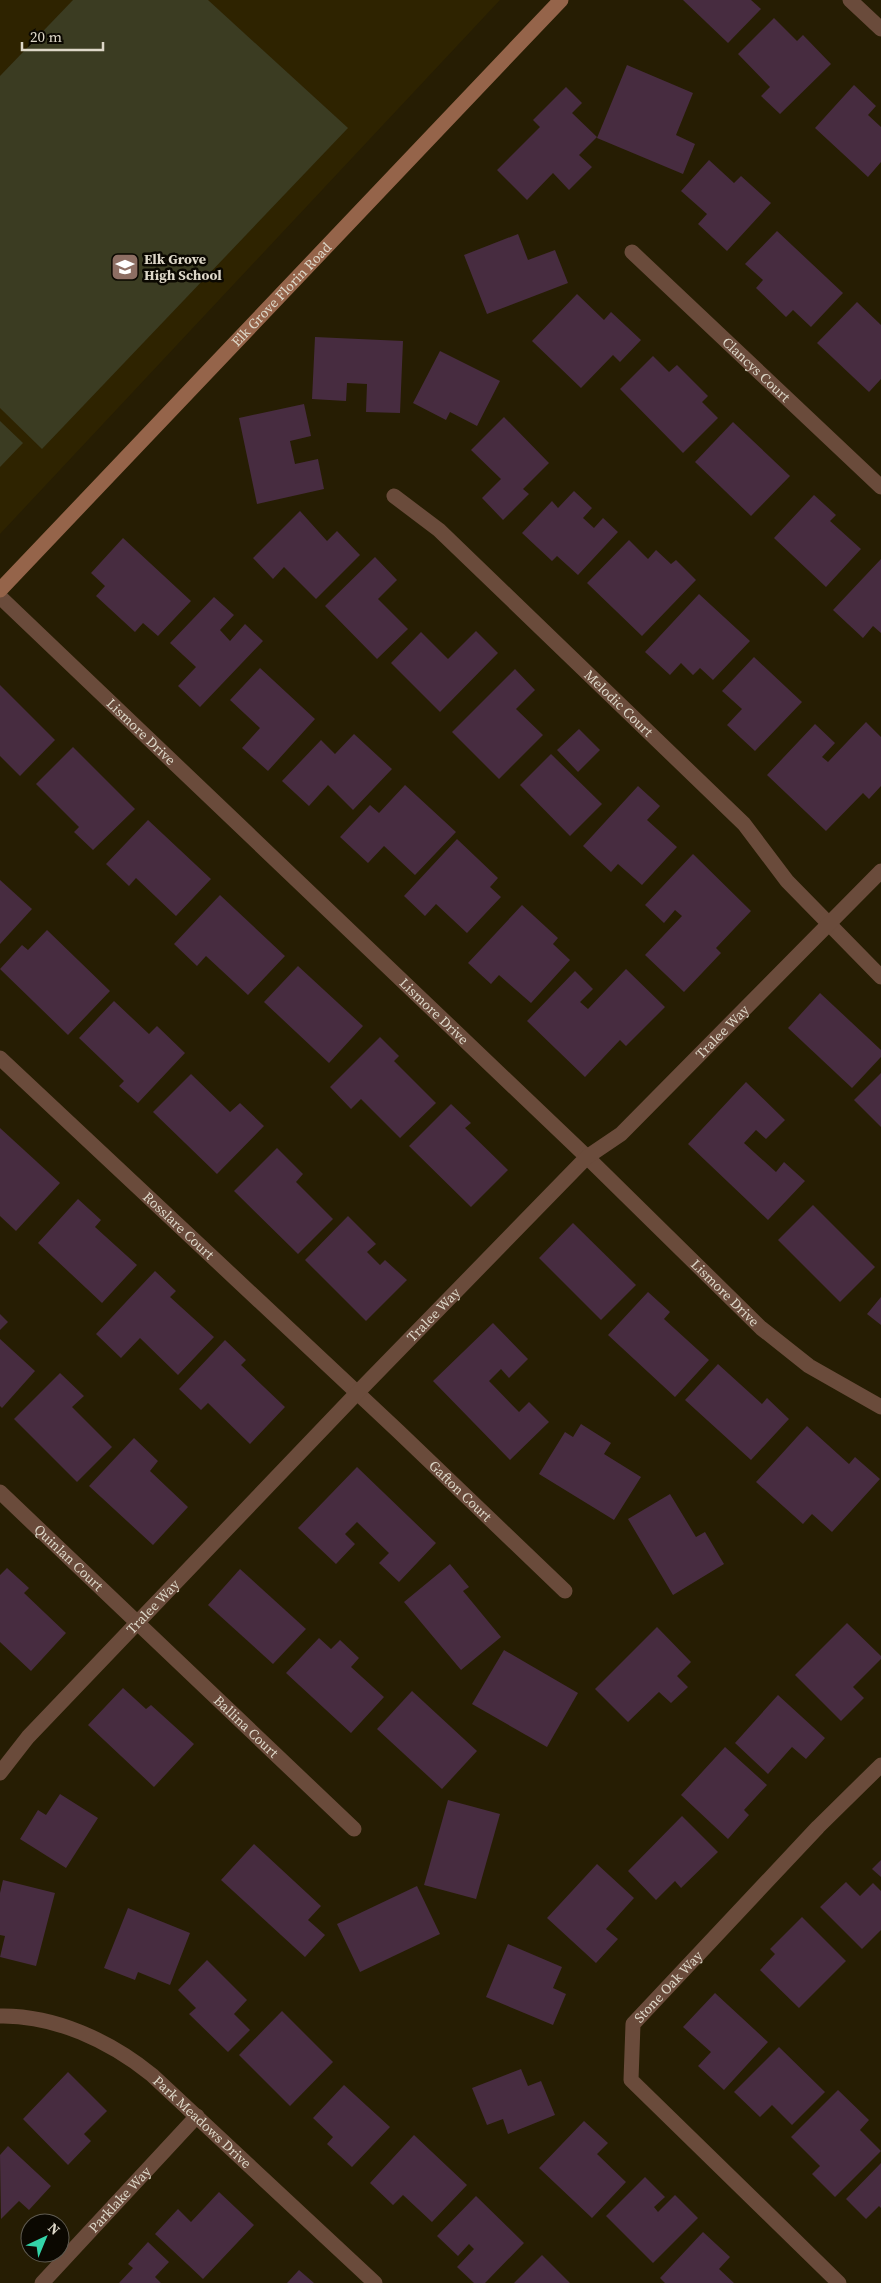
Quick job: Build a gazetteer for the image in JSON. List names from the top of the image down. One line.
{"streets":{"main road":["Elk Grove Florin Road"],"street":["Clancys Court","Melodic Court","Lismore Drive","Tralee Way","Rosslare Court","Gafton Court","Quinlan Court","Ballina Court","Stone Oak Way","Park Meadows Drive","Parklake Way"]},"crossings":[["Melodic Court","Tralee Way"],["Lismore Drive","Tralee Way"],["Tralee Way","Rosslare Court"],["Tralee Way","Gafton Court"],["Tralee Way","Quinlan Court"],["Tralee Way","Ballina Court"],["Rosslare Court","Gafton Court"],["Quinlan Court","Ballina Court"],["Park Meadows Drive","Parklake Way"]],"places":{"school or university":["Elk Grove High School"]},"scale_bar":"20 m","north":"top right"}
